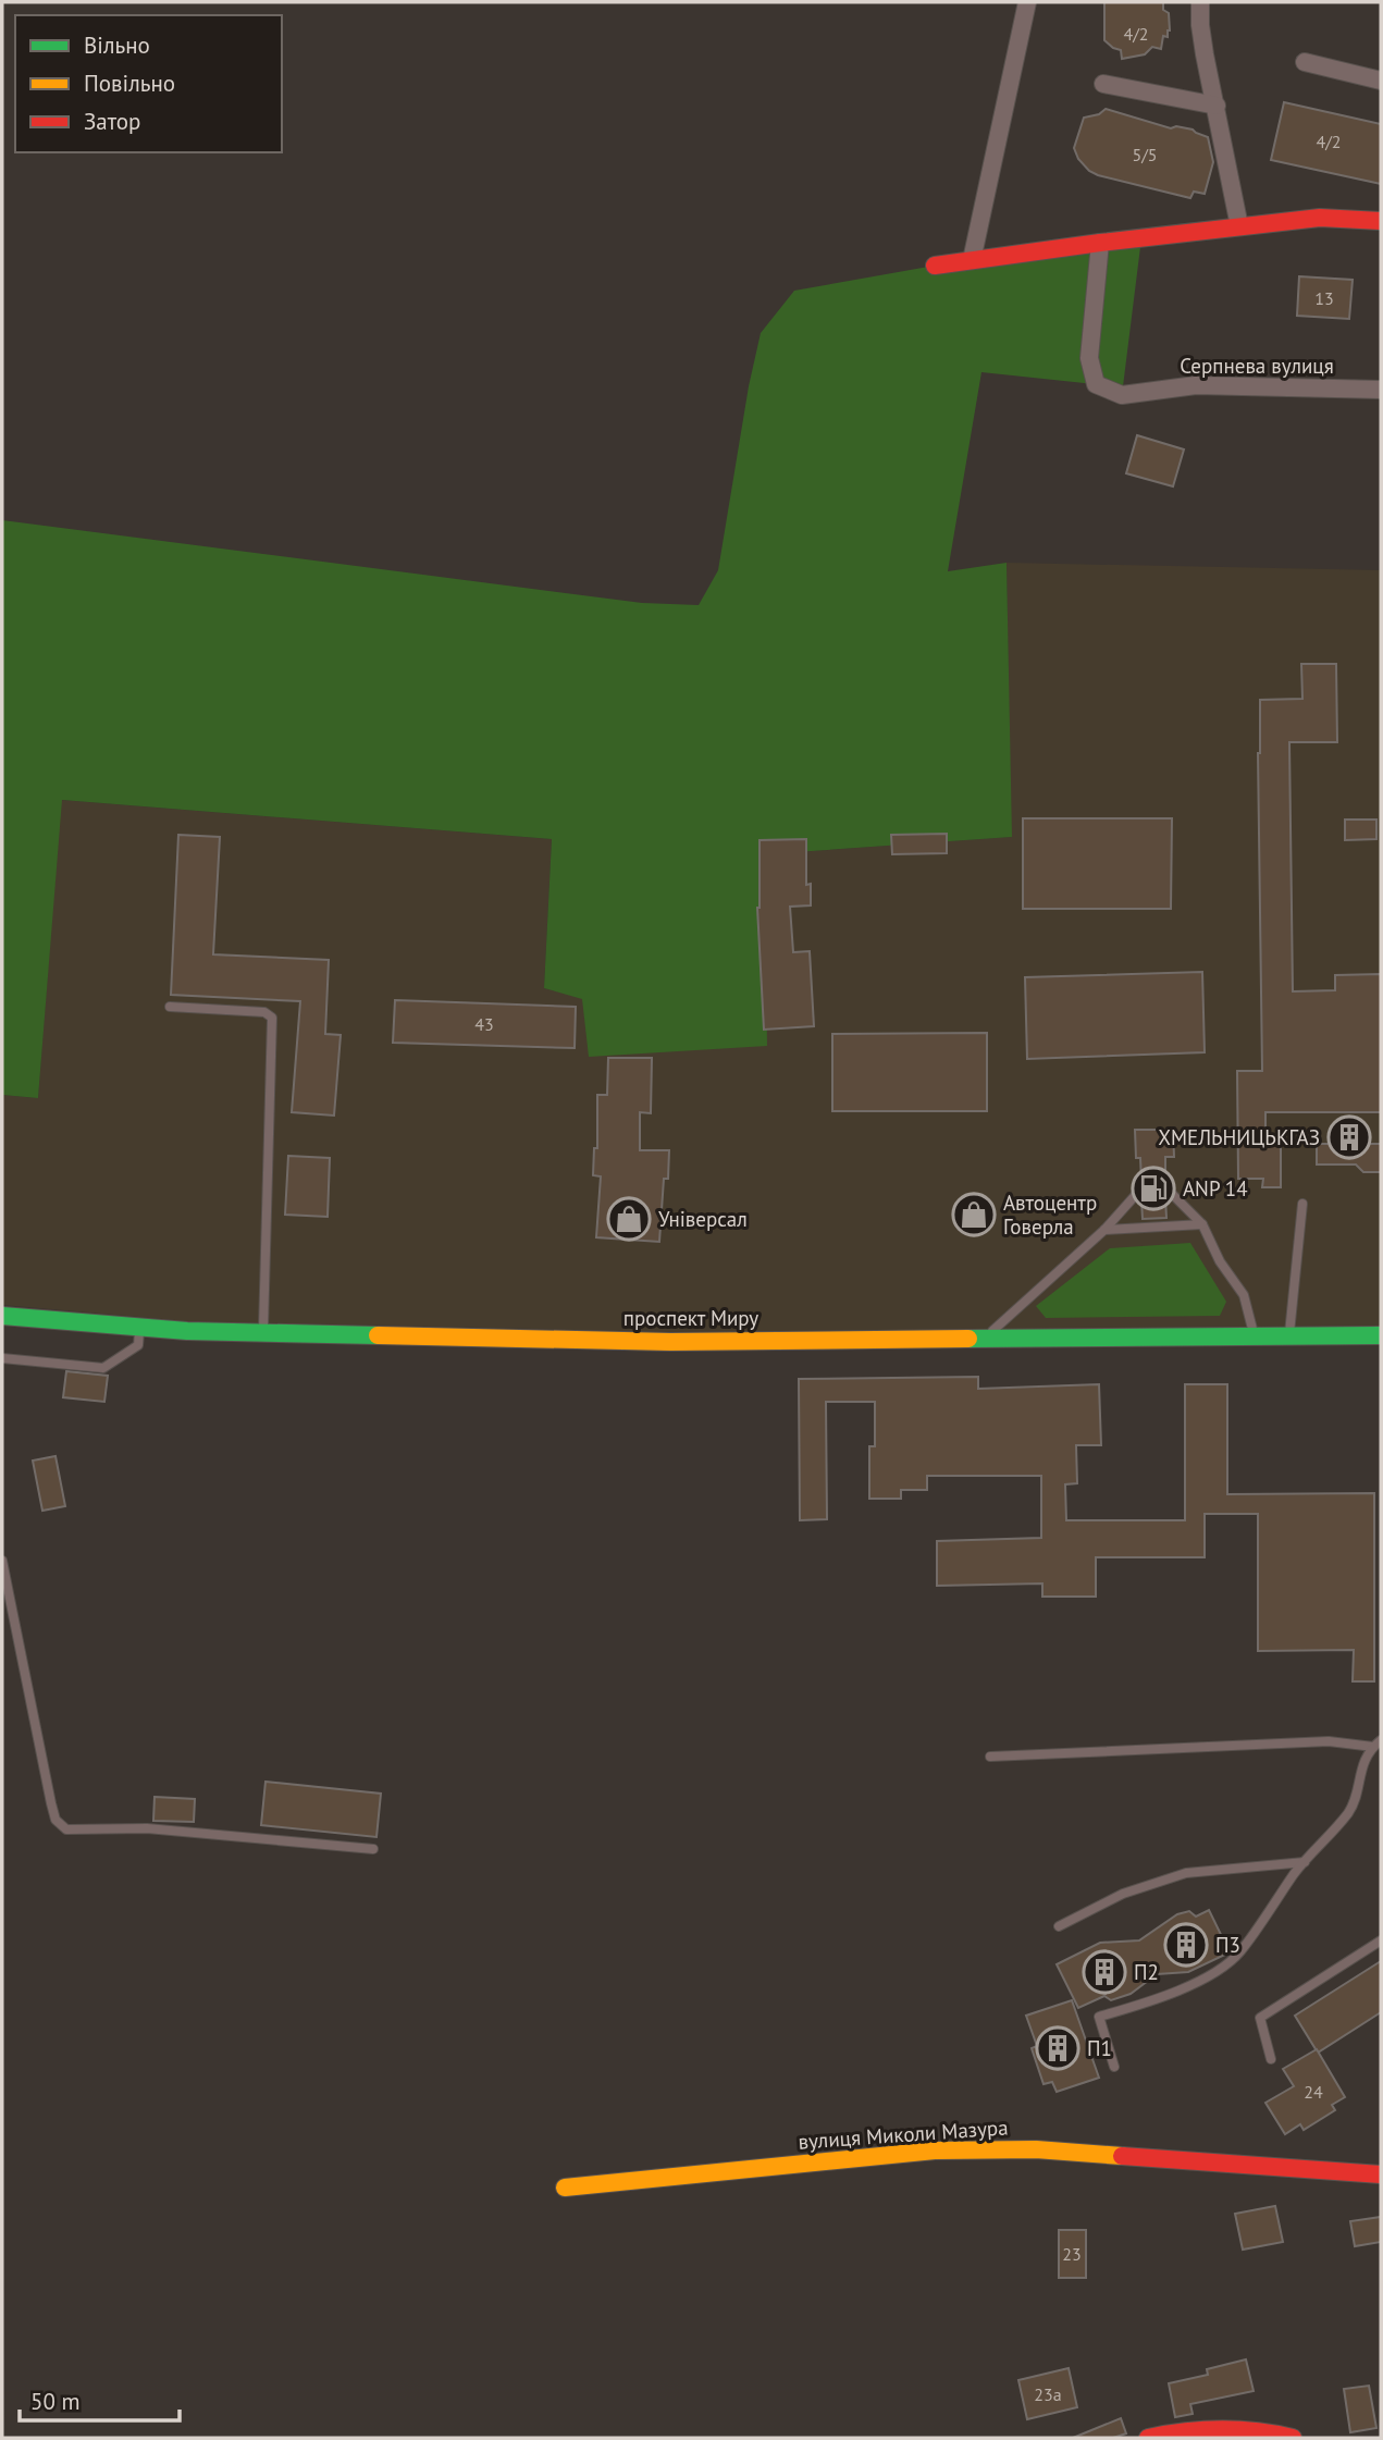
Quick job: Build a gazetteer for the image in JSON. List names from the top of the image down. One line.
{"streets":{"street":["Серпнева вулиця","проспект Миру","вулиця Миколи Мазура"]},"places":{"building":["ХМЕЛЬНИЦЬКГАЗ","П3","П2","П1"],"fuel station":["ANP 14"],"shop":["Автоцентр Говерла","Універсал"]},"house_numbers":["4/2","4/2","5/5","13","43","24","23","23а"],"legend":["Вільно","Повільно","Затор"],"scale_bar":"50 m"}
